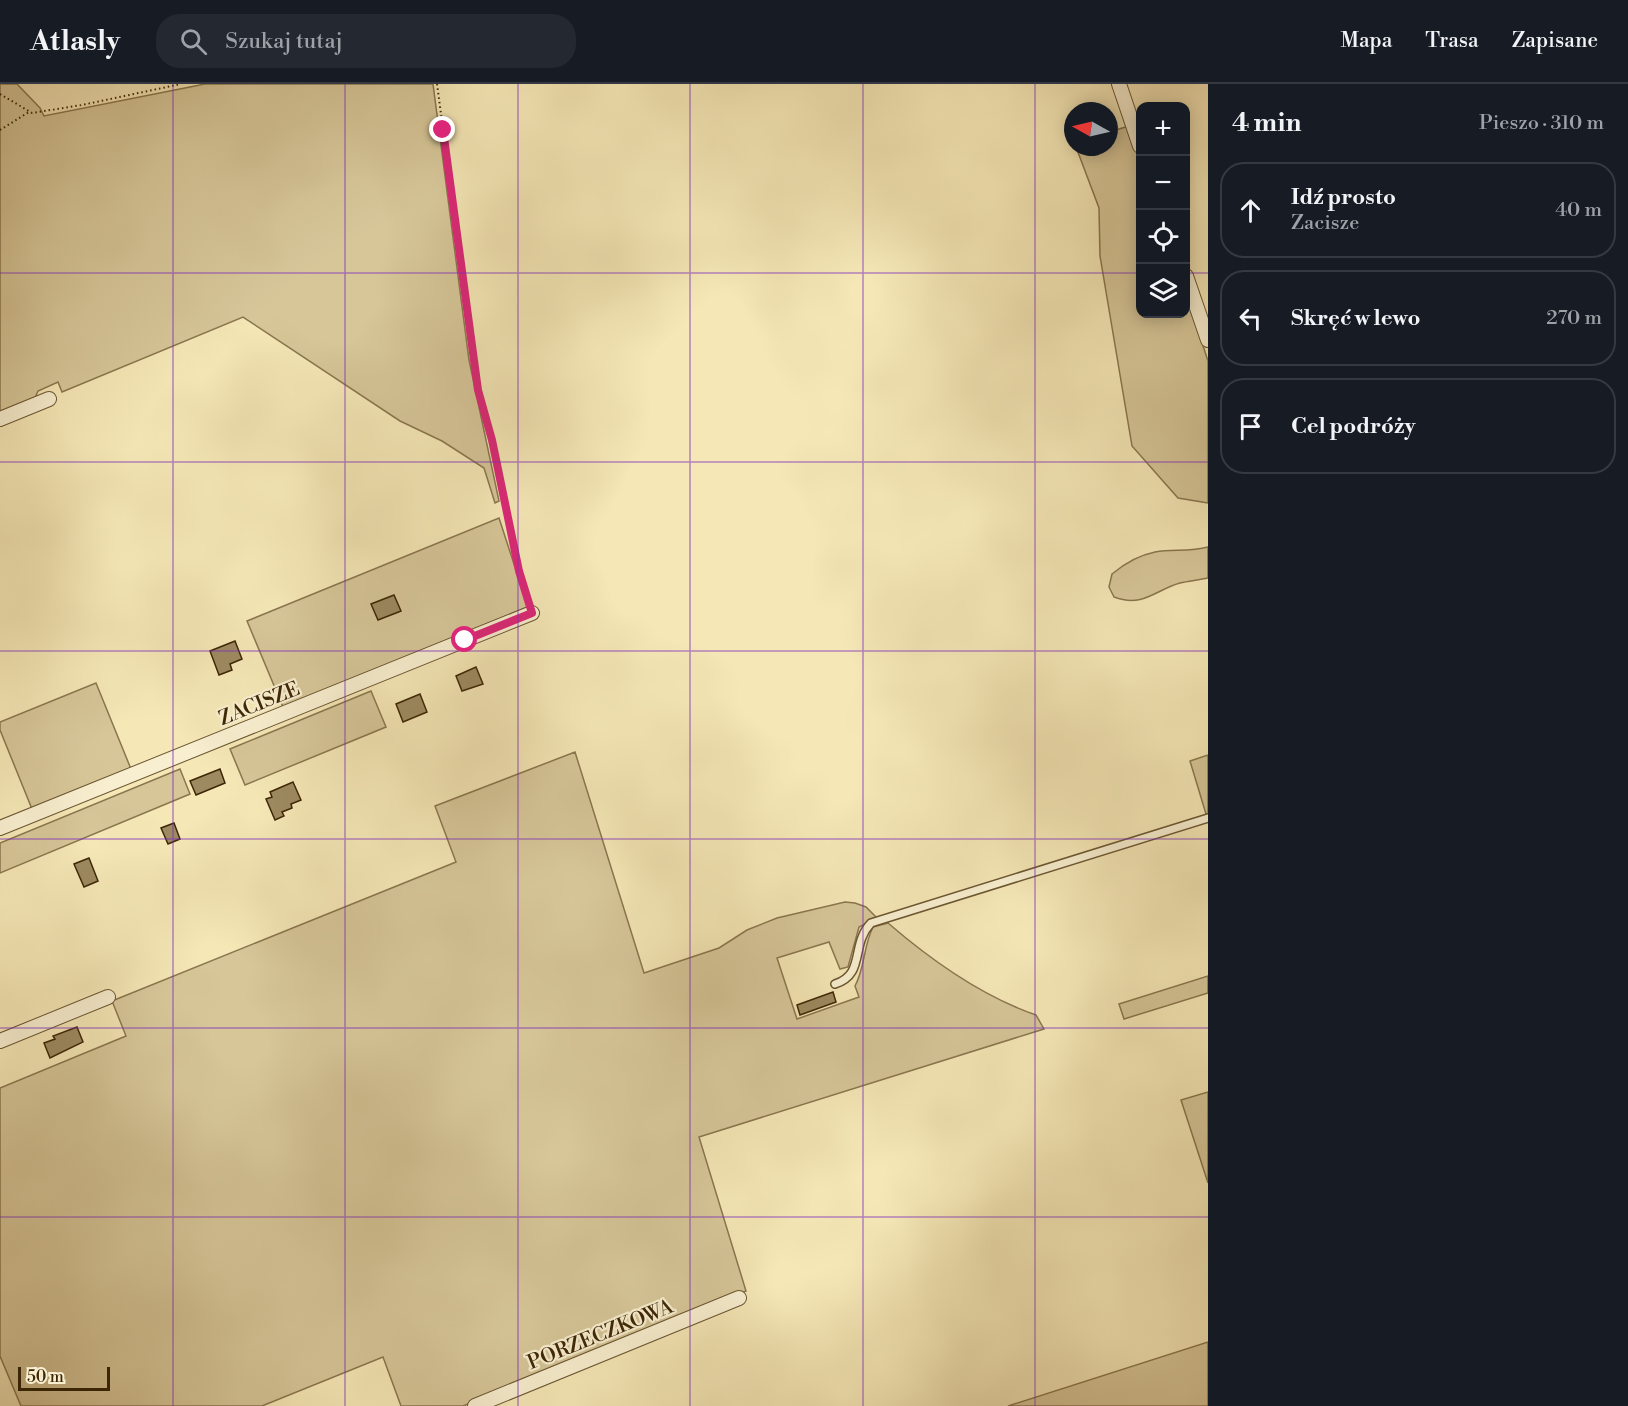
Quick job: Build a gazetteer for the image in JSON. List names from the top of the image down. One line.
{"streets":{"street":["ZACISZE","PORZECZKOWA"]},"scale_bar":"50 m","north":"left","page":{"header":"Atlasly","search":"Szukaj tutaj","nav":["Mapa","Trasa","Zapisane"],"heading":["4 min","Pieszo · 310 m"],"map_buttons":["+","−"],"list":[["Idź prosto","Zacisze","40 m"],["Skręć w lewo","270 m"],"Cel podróży"],"scale":"50 m"}}
